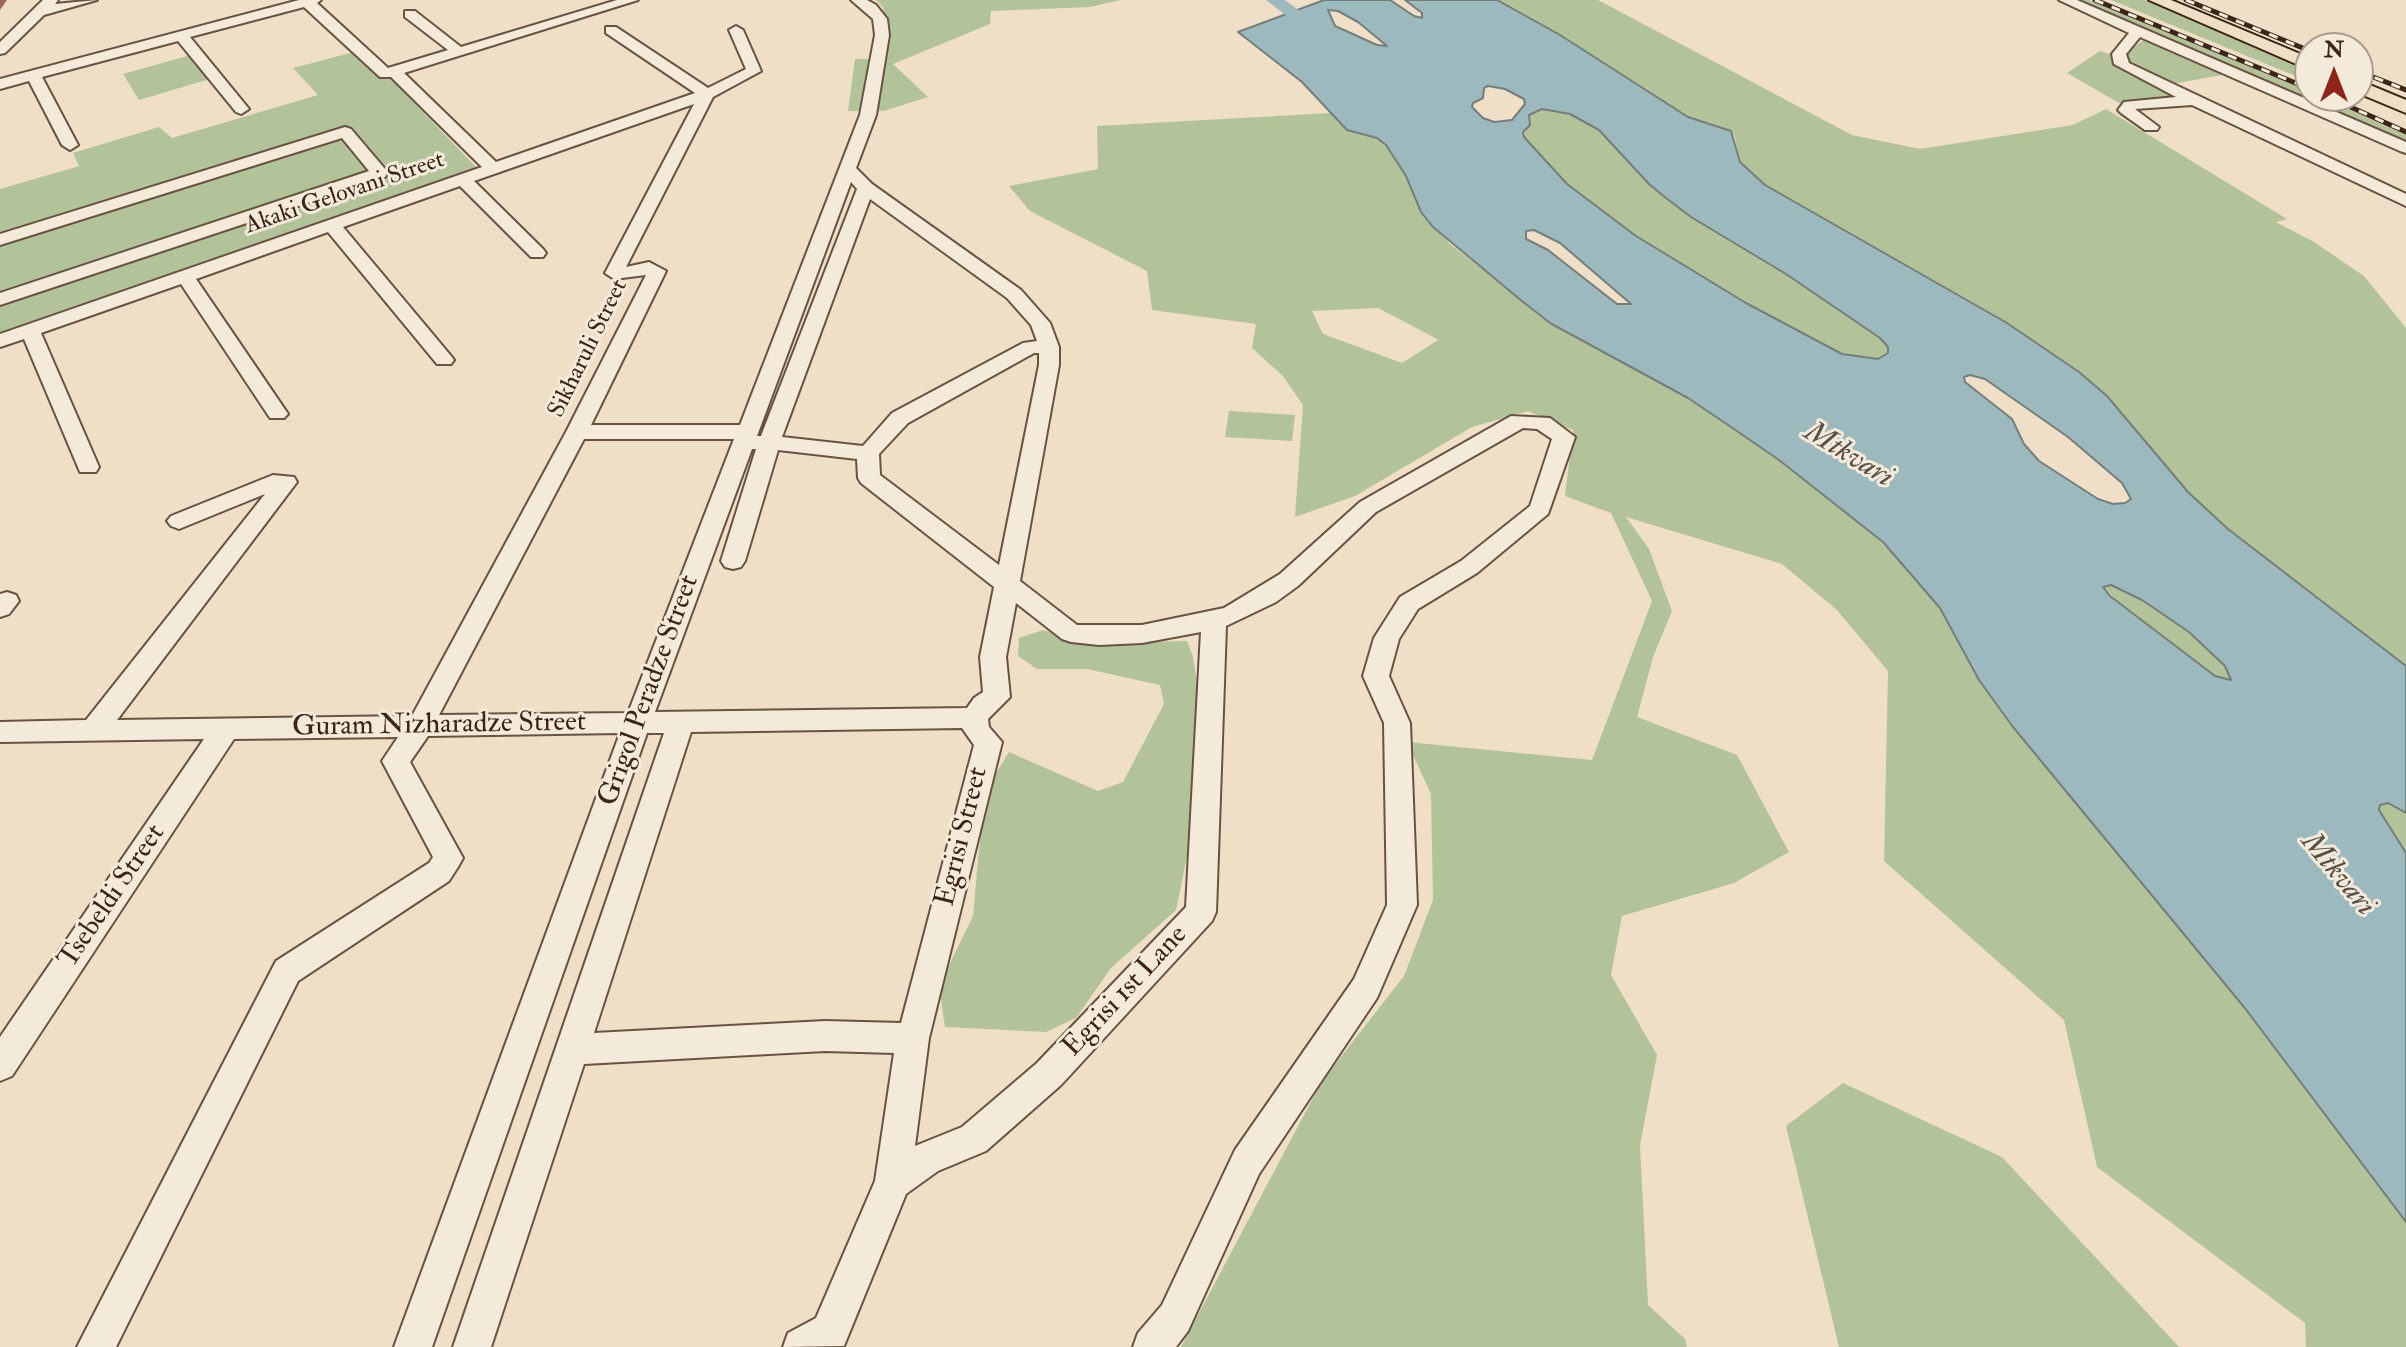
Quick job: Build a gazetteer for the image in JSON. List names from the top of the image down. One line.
{"streets":{"street":["Akaki Gelovani Street","Sikharuli Street","Grigol Peradze Street","Guram Nizharadze Street","Egrisi Street","Tsebeldi Street","Egrisi 1st Lane"]},"crossings":[["Akaki Gelovani Street","Sikharuli Street"],["Sikharuli Street","Guram Nizharadze Street"],["Grigol Peradze Street","Guram Nizharadze Street"],["Guram Nizharadze Street","Egrisi Street"],["Guram Nizharadze Street","Tsebeldi Street"],["Egrisi Street","Egrisi 1st Lane"]],"water":["Mtkvari"],"north":"top"}
